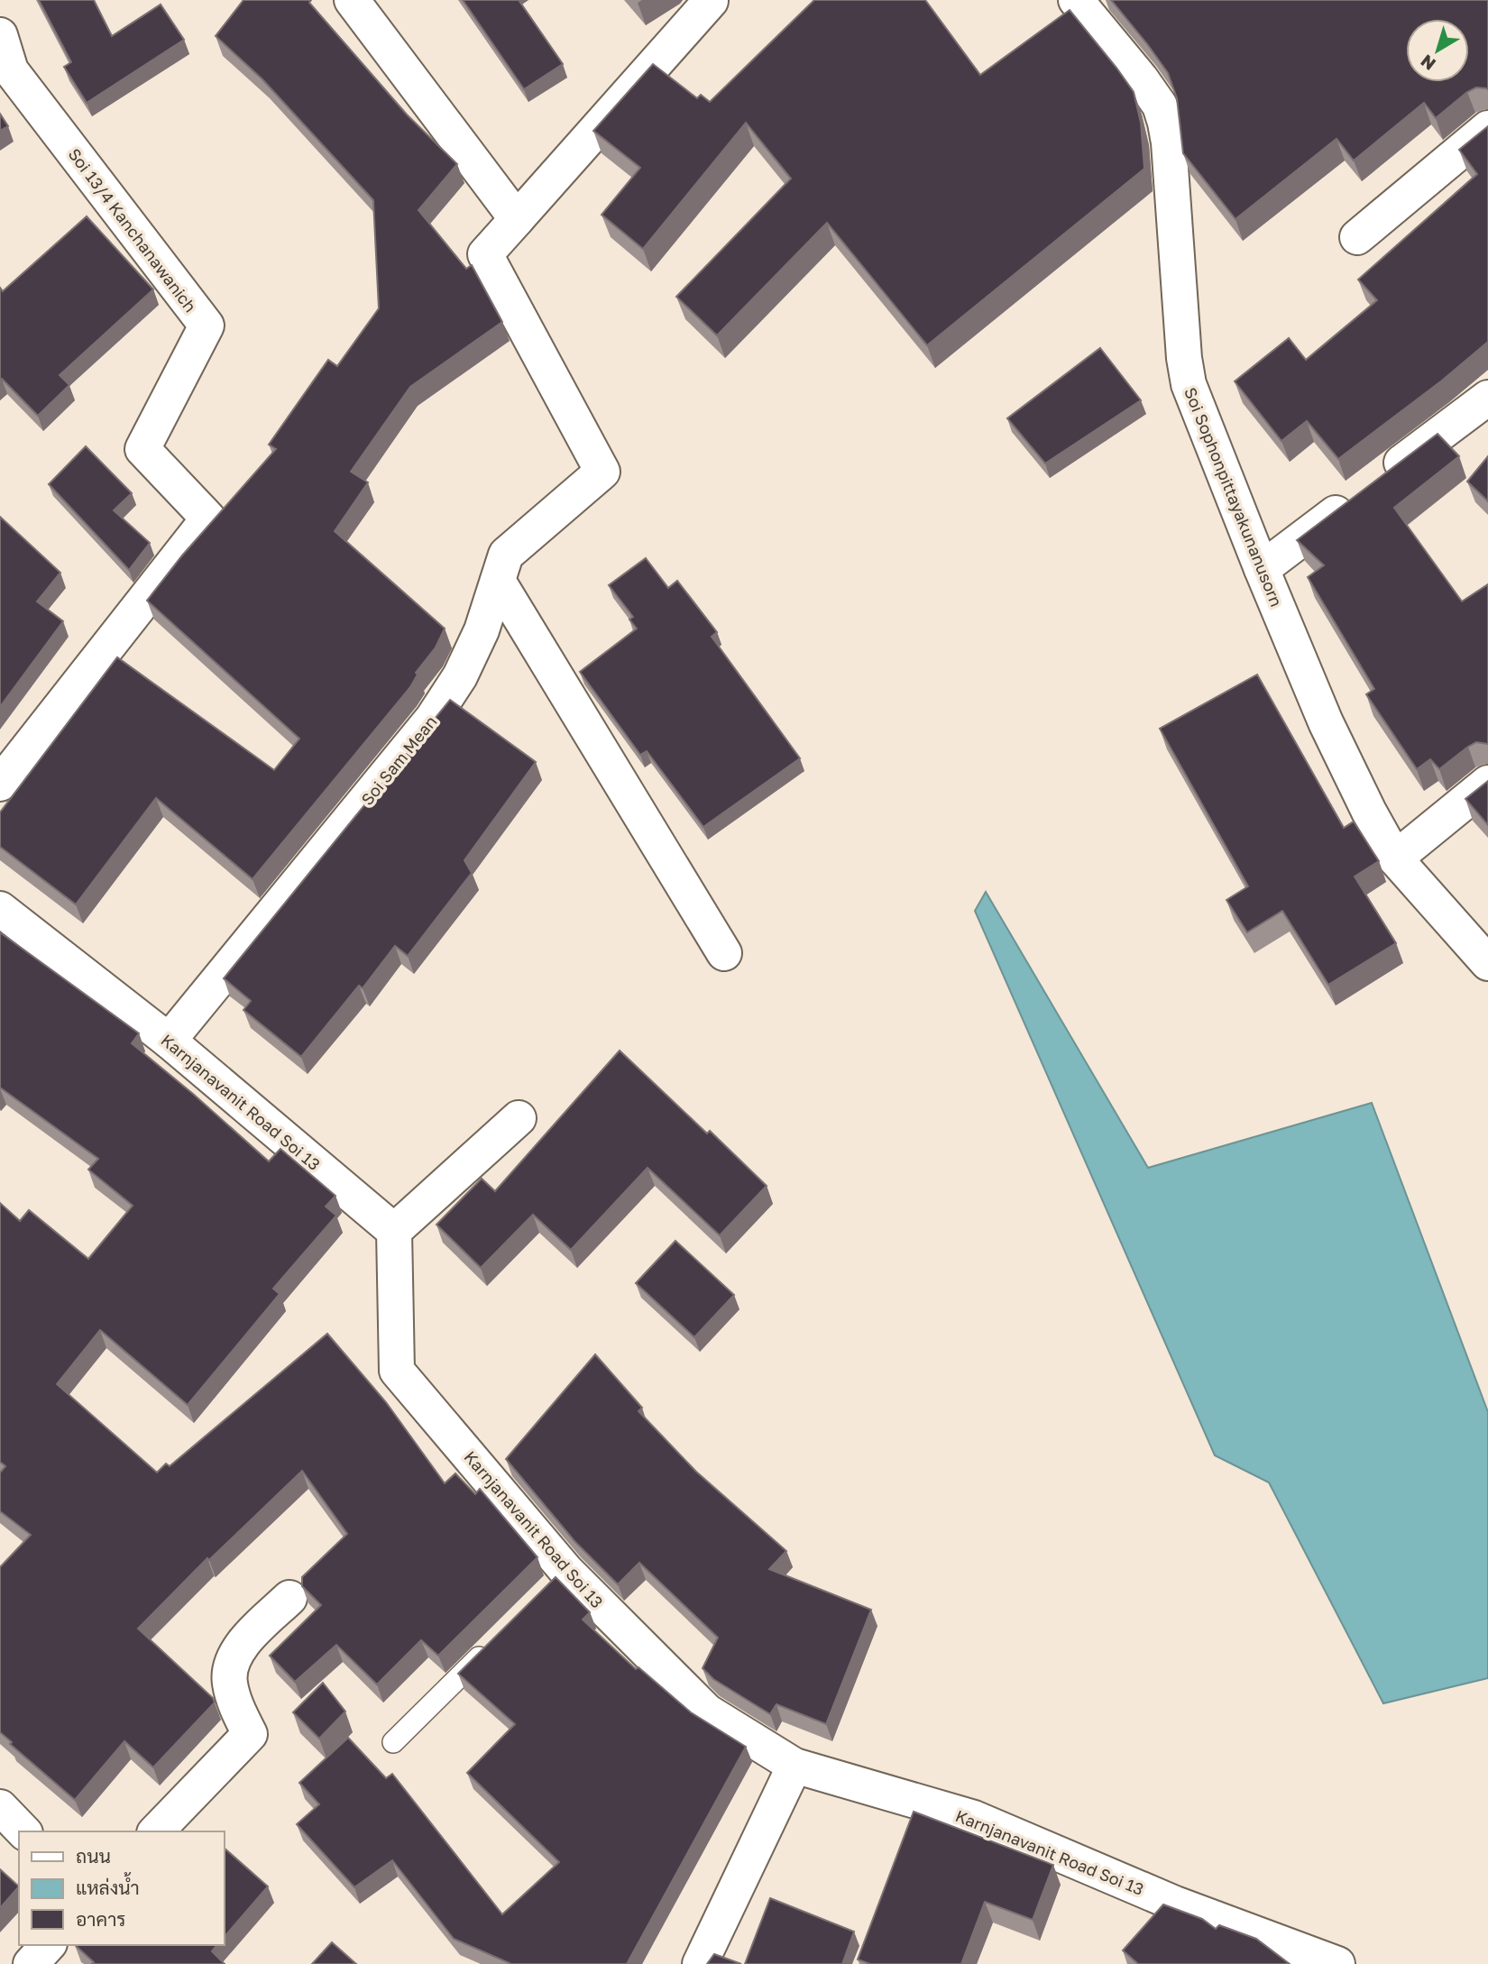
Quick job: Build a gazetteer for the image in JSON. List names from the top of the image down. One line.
{"streets":{"street":["Soi 13/4 Kanchanawanich","Soi Sophonpittayakunanusorn","Soi Sam Mean","Karnjanavanit Road Soi 13"]},"crossings":[["Soi Sam Mean","Karnjanavanit Road Soi 13"]],"legend":["ถนน","แหล่งน้ำ","อาคาร"],"north":"bottom left"}
